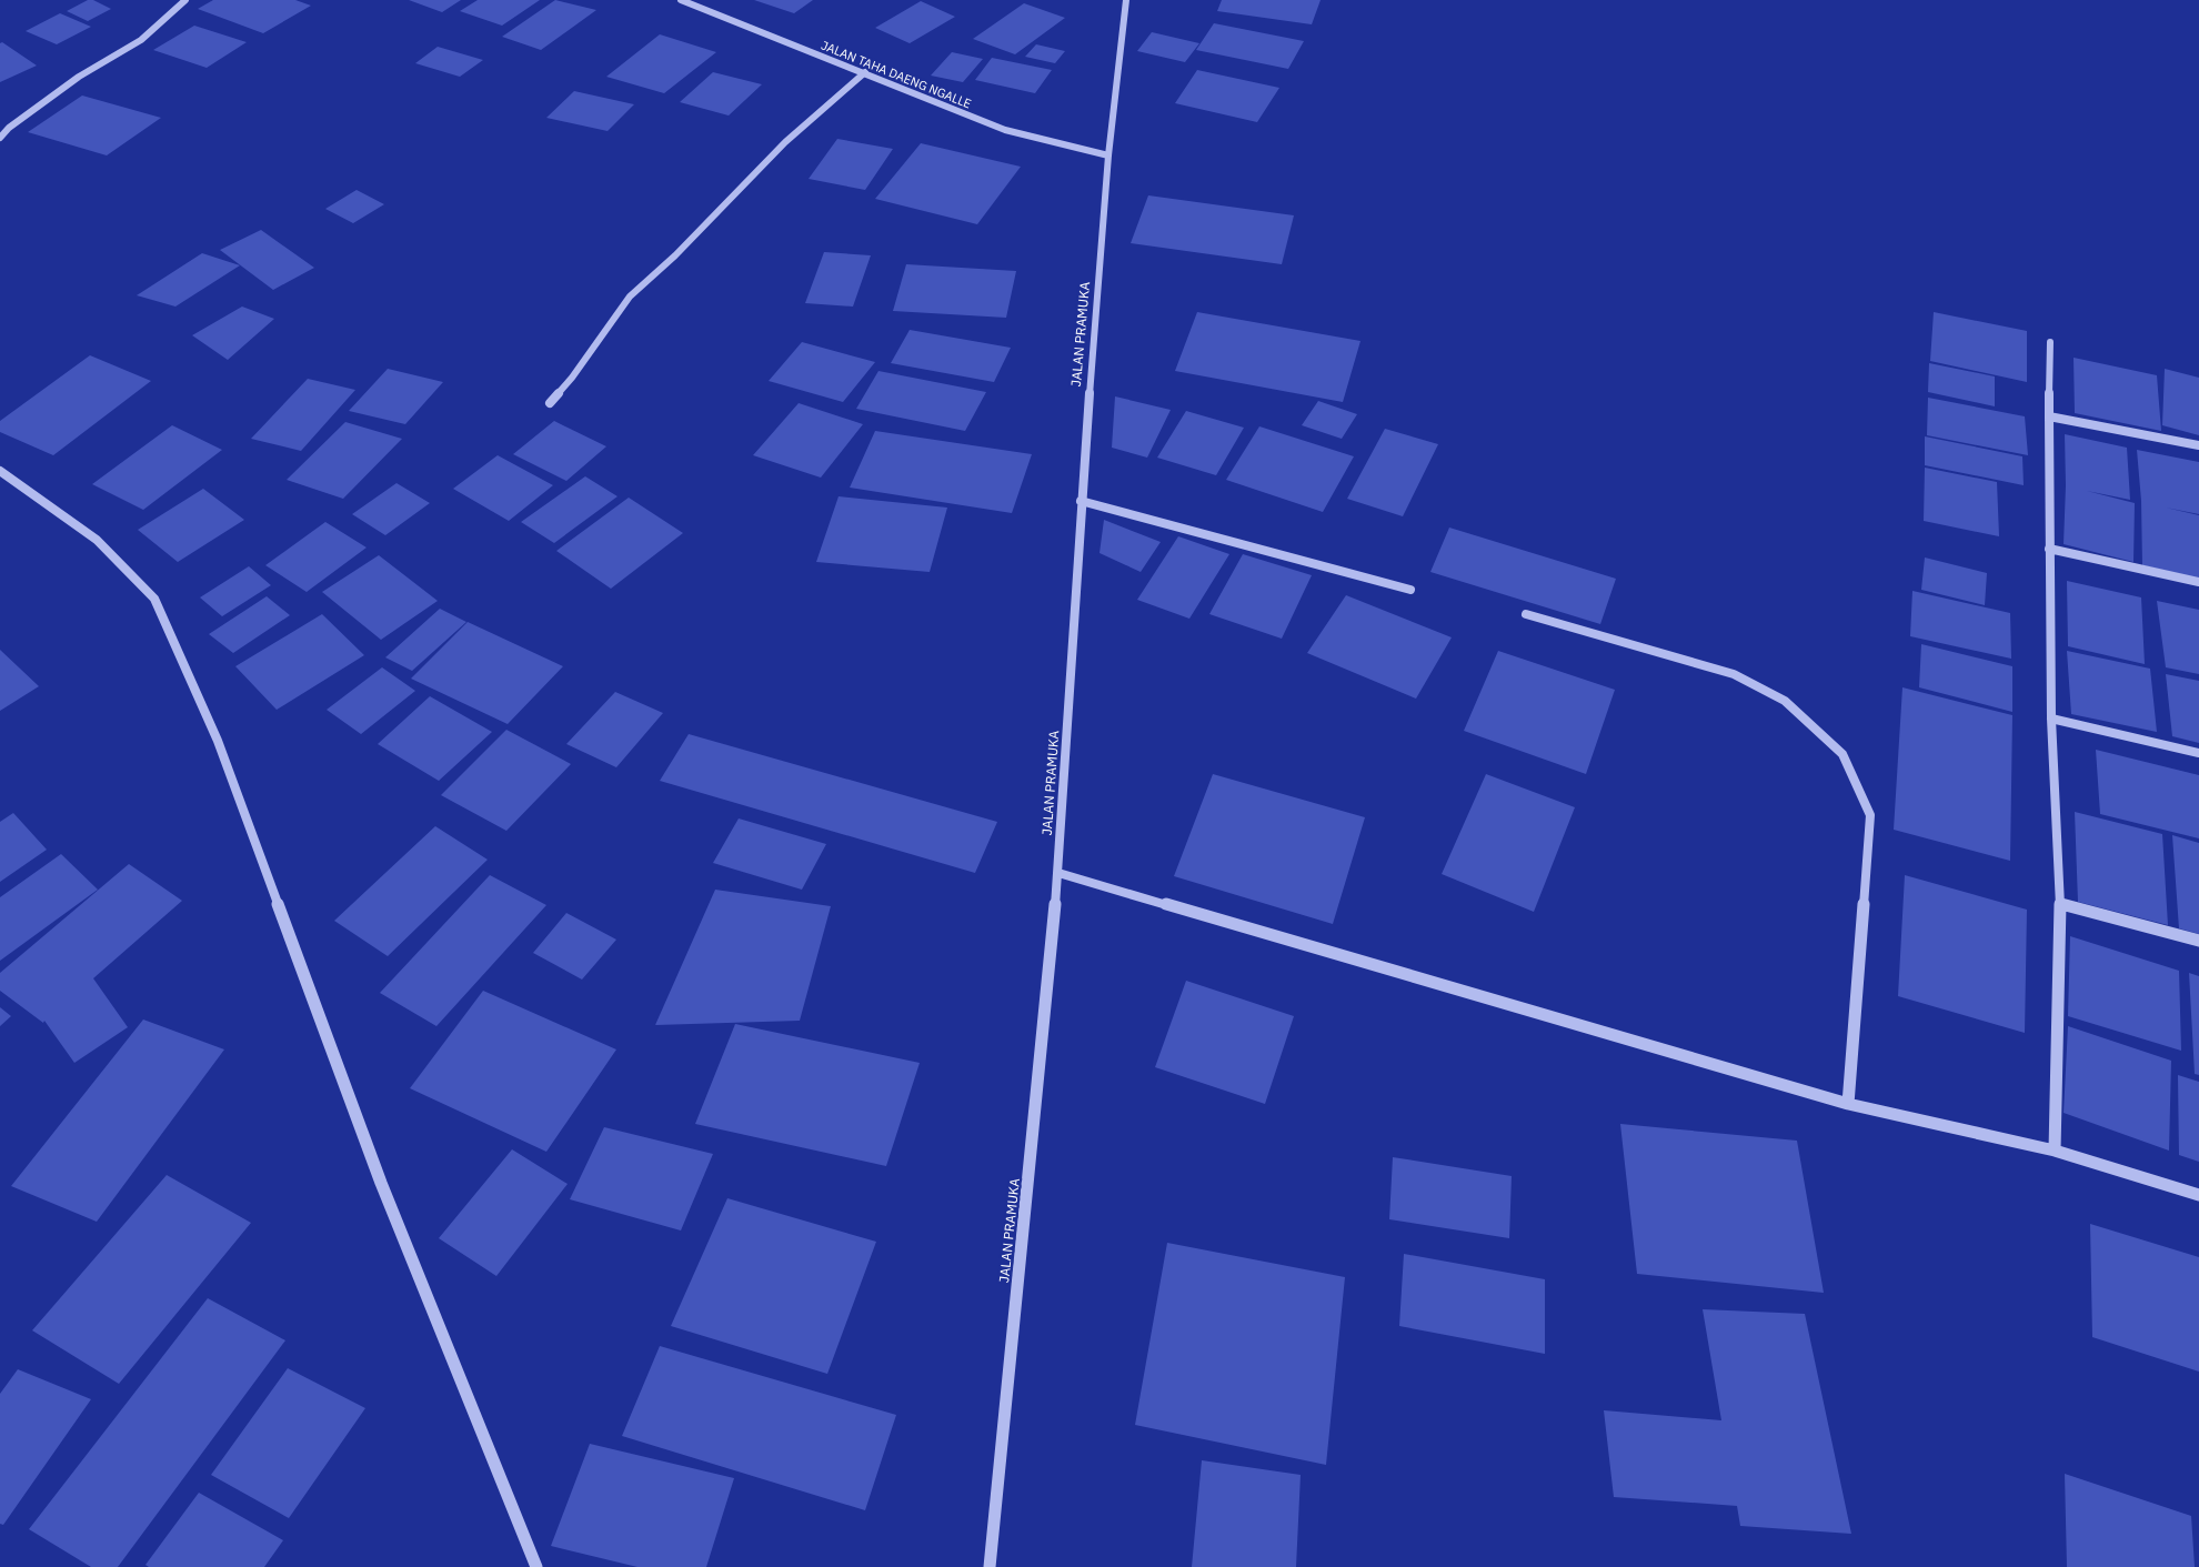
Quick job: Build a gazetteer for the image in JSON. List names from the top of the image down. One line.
{"streets":{"street":["JALAN TAHA DAENG NGALLE","JALAN PRAMUKA"]},"crossings":[["JALAN TAHA DAENG NGALLE","JALAN PRAMUKA"]]}
